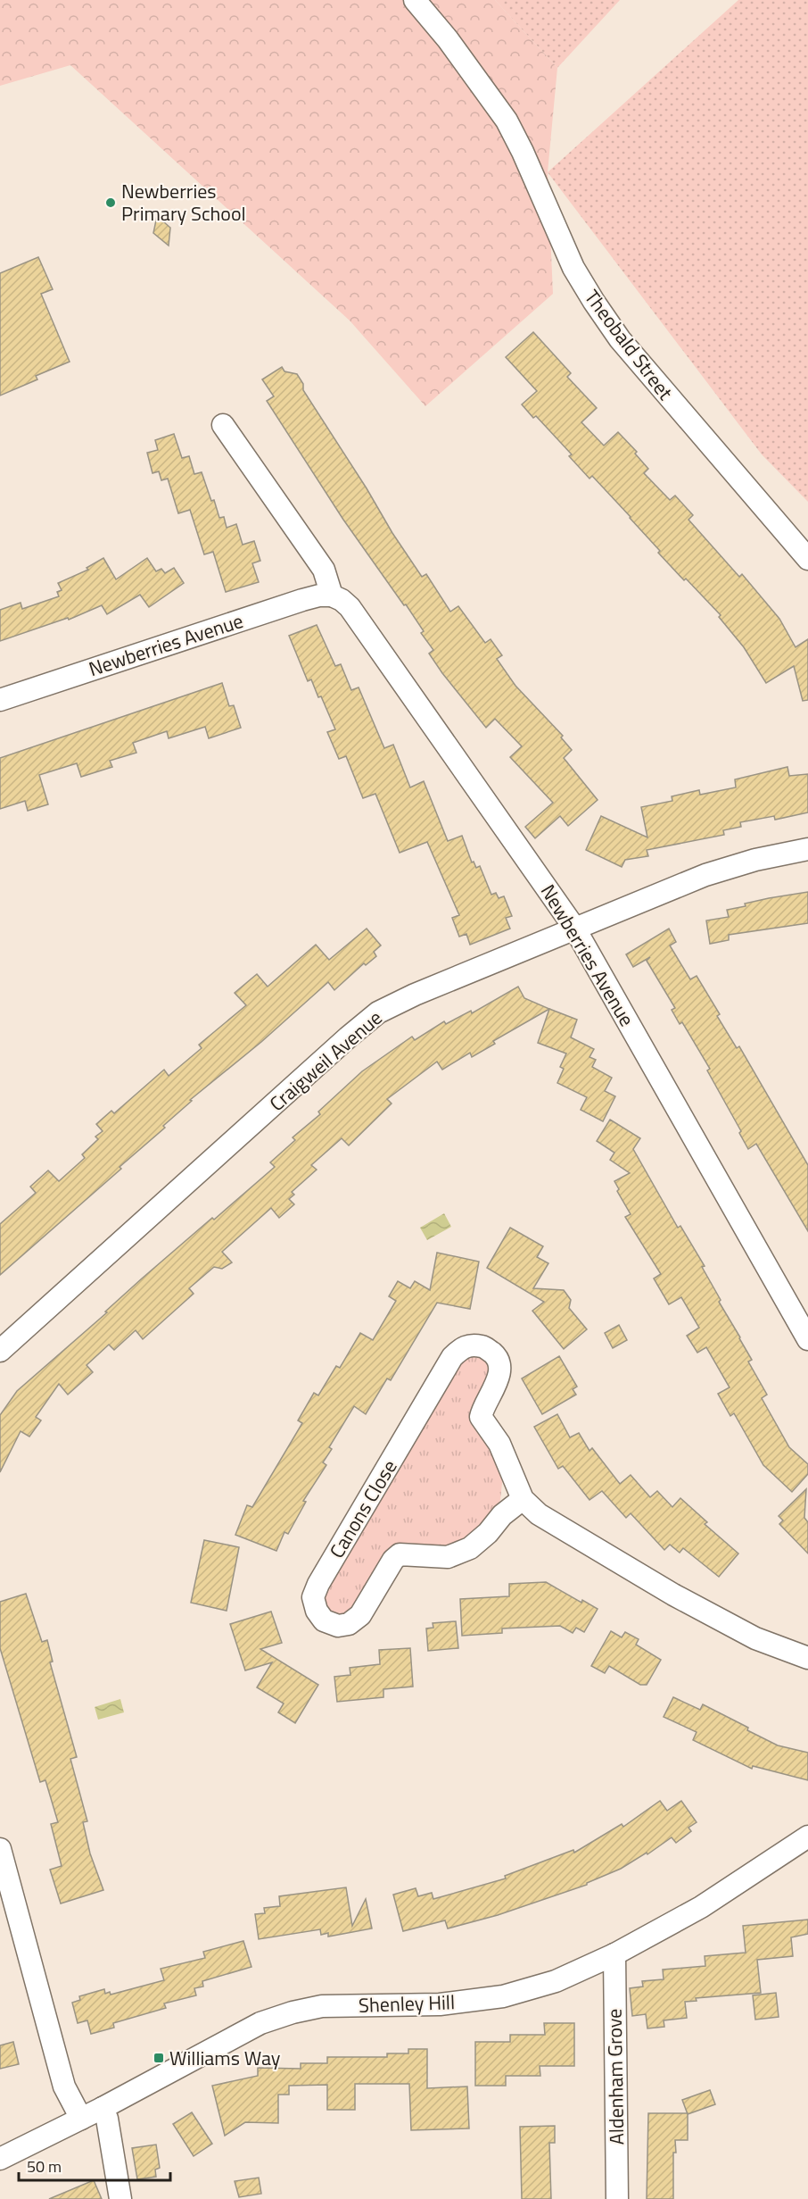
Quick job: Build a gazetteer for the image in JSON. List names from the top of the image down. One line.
{"streets":{"street":["Theobald Street","Newberries Avenue","Craigweil Avenue","Canons Close","Shenley Hill","Aldenham Grove"]},"crossings":[["Newberries Avenue","Craigweil Avenue"],["Shenley Hill","Aldenham Grove"]],"places":{"other":["Newberries Primary School"],"transit":["Williams Way"]},"scale_bar":"50 m"}
